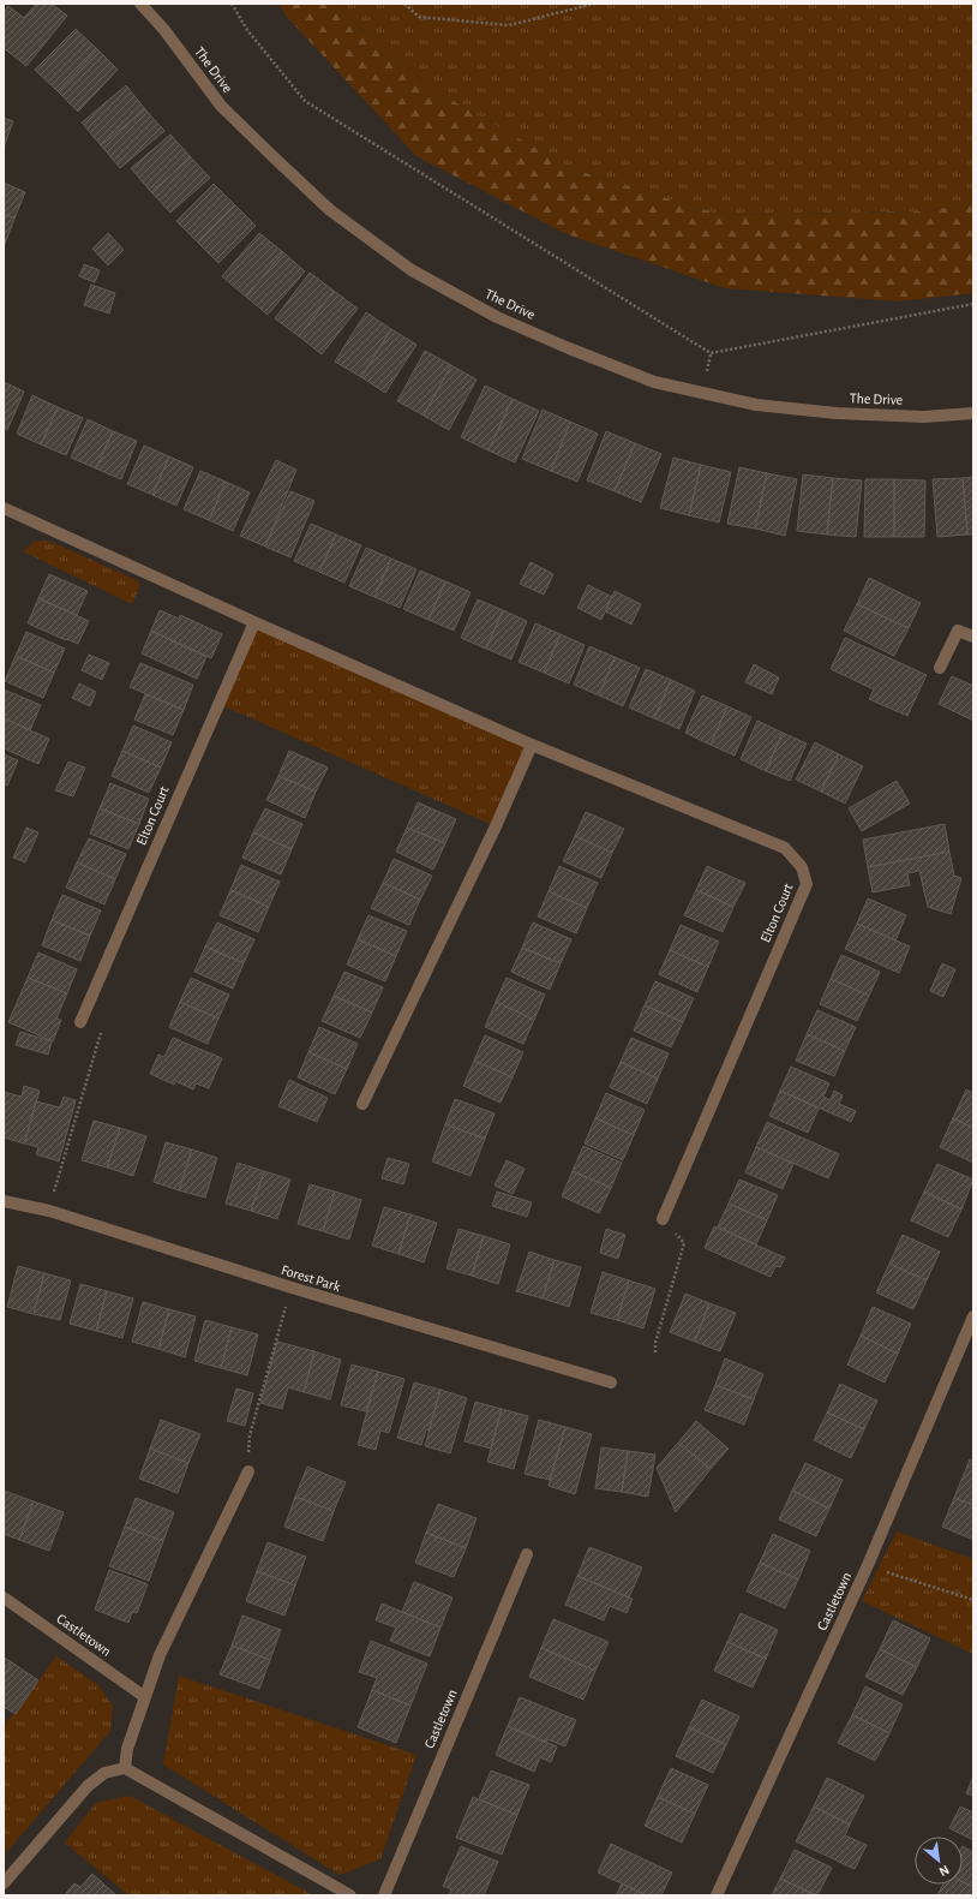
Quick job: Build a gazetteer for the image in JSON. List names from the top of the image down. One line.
{"streets":{"street":["The Drive","Elton Court","Forest Park","Castletown"]},"north":"bottom right"}
